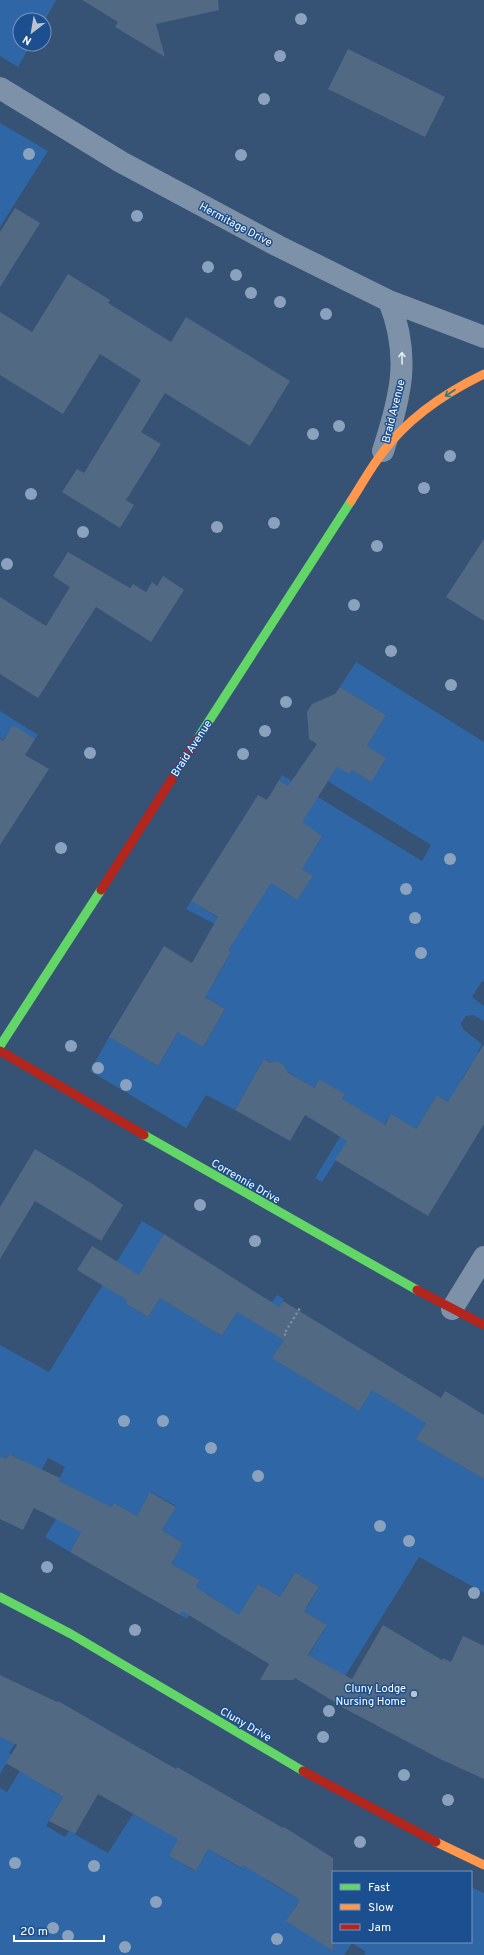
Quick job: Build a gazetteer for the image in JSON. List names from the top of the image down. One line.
{"streets":{"street":["Hermitage Drive","Braid Avenue","Corrennie Drive","Cluny Drive"]},"crossings":[["Hermitage Drive","Braid Avenue"]],"places":["Cluny Lodge Nursing Home"],"legend":["Fast","Slow","Jam"],"scale_bar":"20 m","north":"bottom left"}
